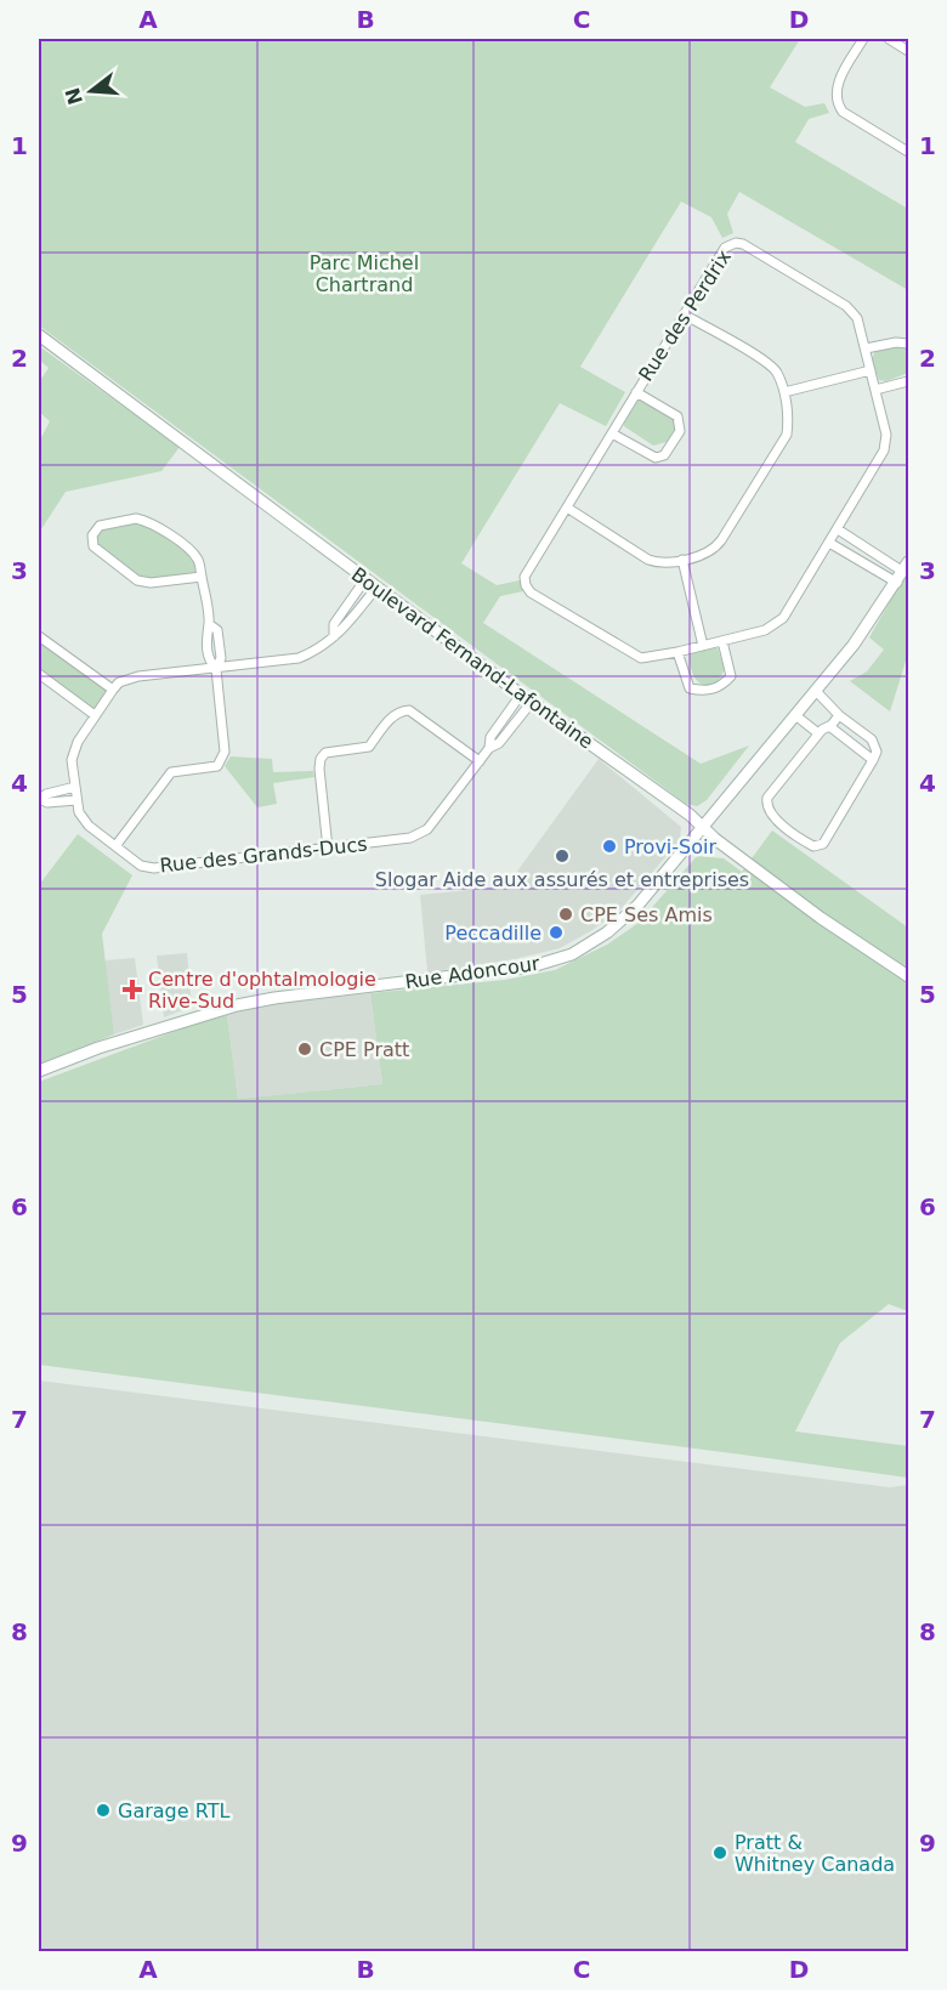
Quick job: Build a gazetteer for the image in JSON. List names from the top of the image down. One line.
{"streets":{"street":["Rue des Perdrix","Boulevard Fernand-Lafontaine","Rue des Grands-Ducs","Rue Adoncour"]},"crossings":[["Boulevard Fernand-Lafontaine","Rue des Grands-Ducs"],["Boulevard Fernand-Lafontaine","Rue Adoncour"]],"parks":["Parc Michel Chartrand"],"places":{"other":["Provi-Soir","Slogar Aide aux assurés et entreprises","CPE Ses Amis","Peccadille","CPE Pratt","Garage RTL","Pratt & Whitney Canada"],"health":["Centre d'ophtalmologie Rive-Sud"]},"north":"left","grid":{"columns":["A","B","C","D"],"rows":["1","2","3","4","5","6","7","8","9"]}}
